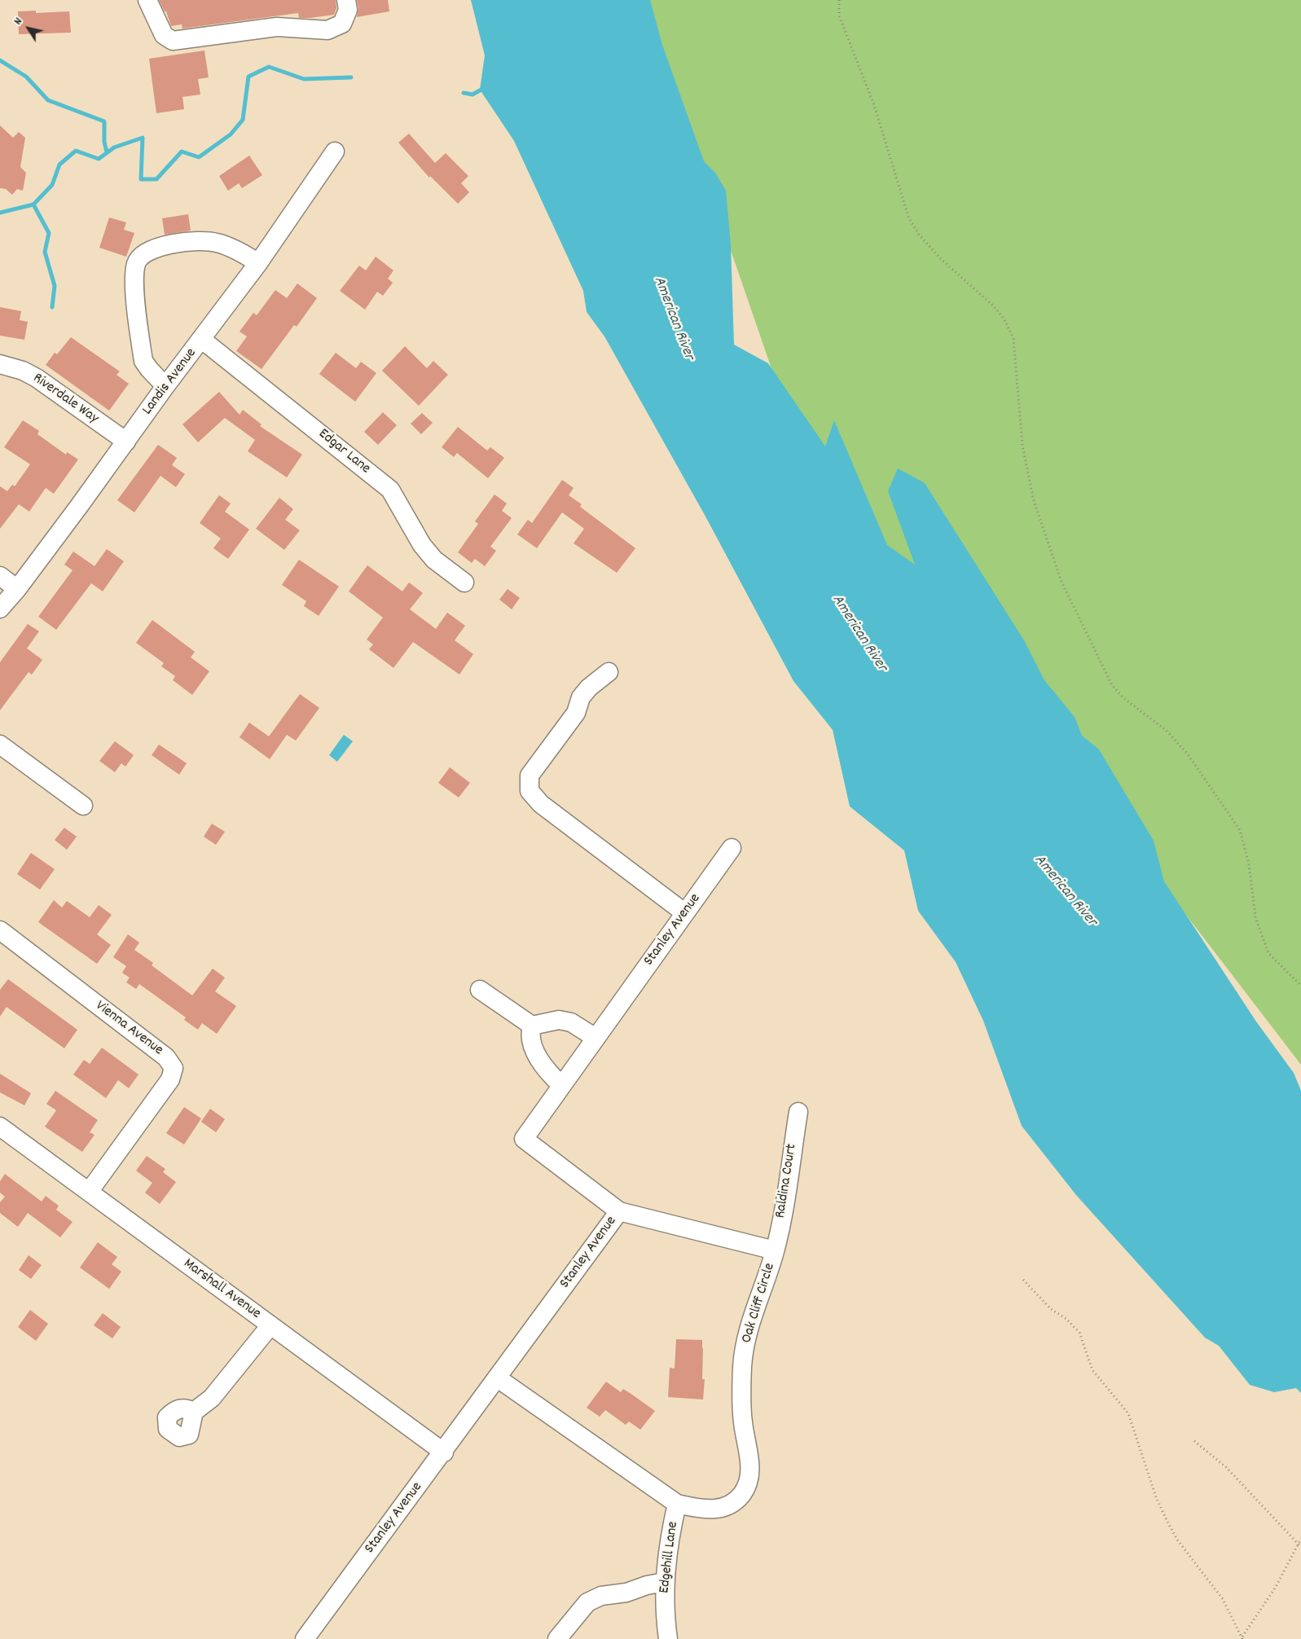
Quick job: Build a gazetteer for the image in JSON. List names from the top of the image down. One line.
{"streets":{"street":["Landis Avenue","Riverdale Way","Edgar Lane","Stanley Avenue","Vienna Avenue","Raldina Court","Marshall Avenue","Oak Cliff Circle","Edgehill Lane"]},"crossings":[["Landis Avenue","Riverdale Way"],["Landis Avenue","Edgar Lane"],["Stanley Avenue","Marshall Avenue"],["Stanley Avenue","Oak Cliff Circle"],["Vienna Avenue","Marshall Avenue"],["Raldina Court","Oak Cliff Circle"],["Oak Cliff Circle","Edgehill Lane"]],"water":["American River"],"north":"top left"}
